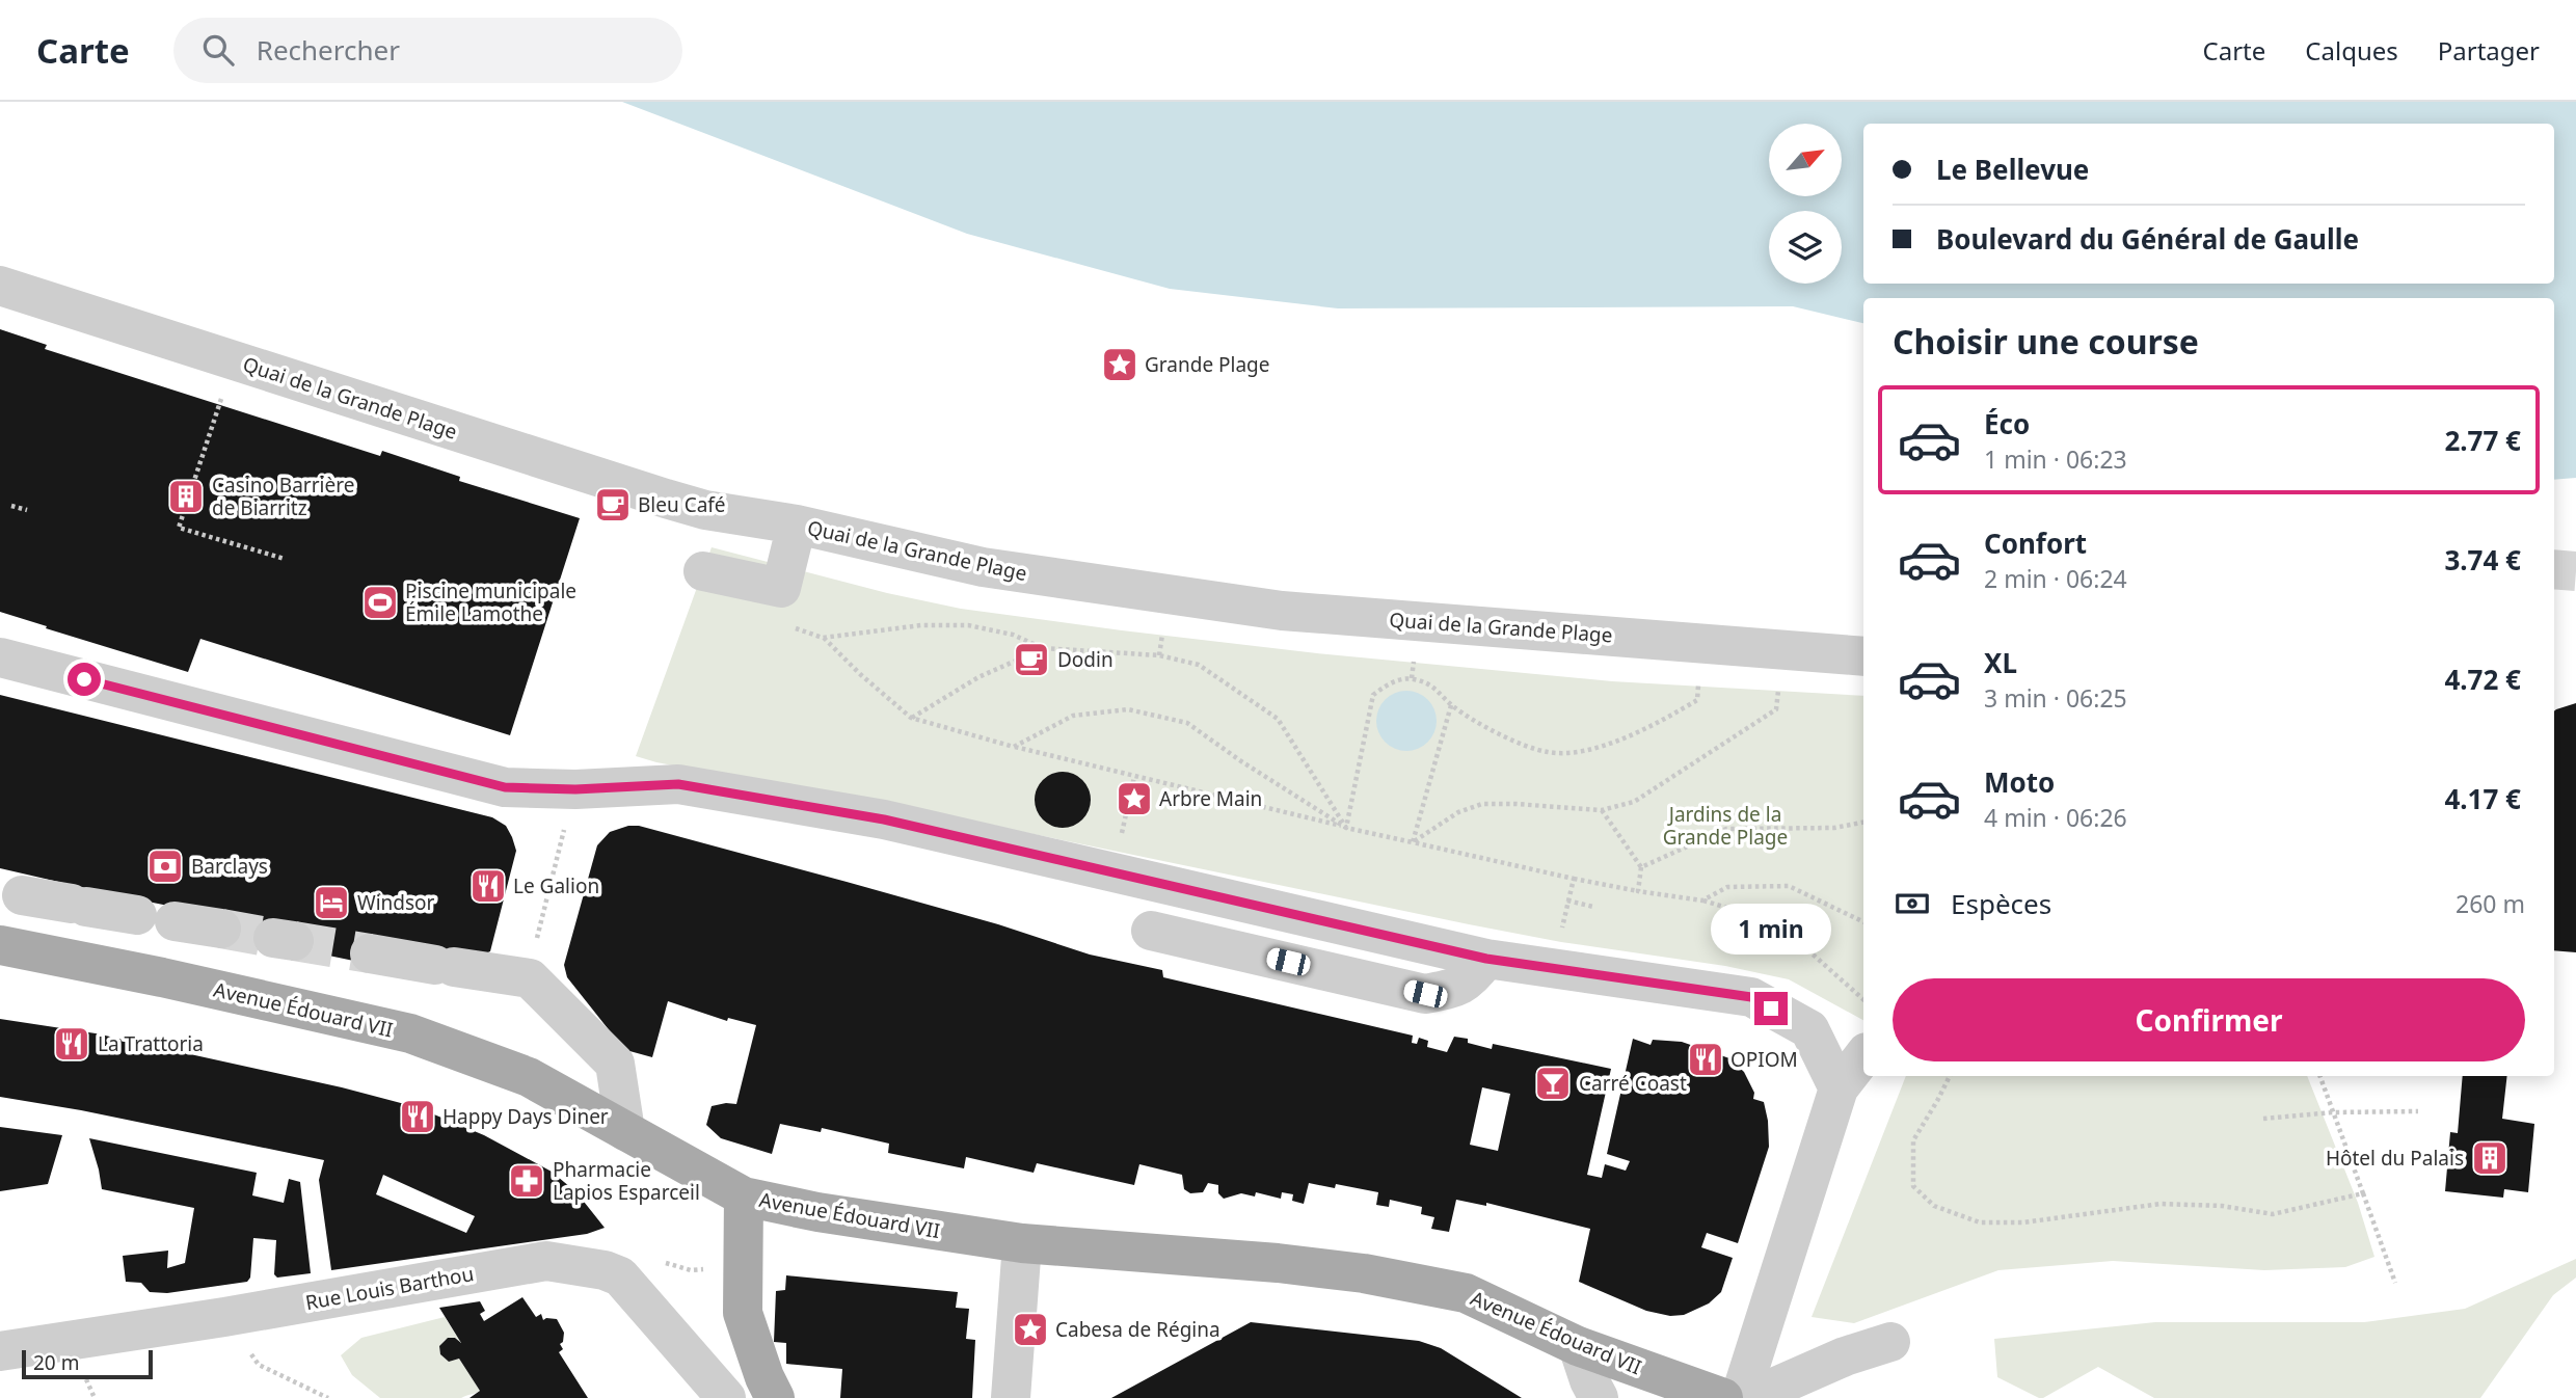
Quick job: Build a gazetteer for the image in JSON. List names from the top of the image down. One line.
{"streets":{"main road":["Avenue Édouard VII"],"street":["Quai de la Grande Plage","Rue Louis Barthou"]},"parks":["Jardins de la Grande Plage"],"places":{"place":["Grande Plage","Arbre Main","Cabesa de Régina"],"building":["Casino Barrière de Biarritz","Hôtel du Palais"],"cafe":["Bleu Café","Dodin"],"sports":["Piscine municipale Émile Lamothe"],"bank":["Barclays"],"restaurant":["Le Galion","La Trattoria","OPIOM","Happy Days Diner"],"hotel":["Windsor"],"bar":["Carré Coast"],"pharmacy":["Pharmacie Lapios Esparceil"]},"scale_bar":"20 m","north":"top right","page":{"header":"Carte","search":"Rechercher","nav":["Carte","Calques","Partager"],"banner":["Le Bellevue","Boulevard du Général de Gaulle"],"heading":"Choisir une course","list":[{"name":"Éco","note":"1 min · 06:23","value":"2.77 €"},{"name":"Confort","note":"2 min · 06:24","value":"3.74 €"},{"name":"XL","note":"3 min · 06:25","value":"4.72 €"},{"name":"Moto","note":"4 min · 06:26","value":"4.17 €"}],"pay":["Espèces","260 m"],"bubble":"1 min","buttons":"Confirmer","scale":"20 m"}}
